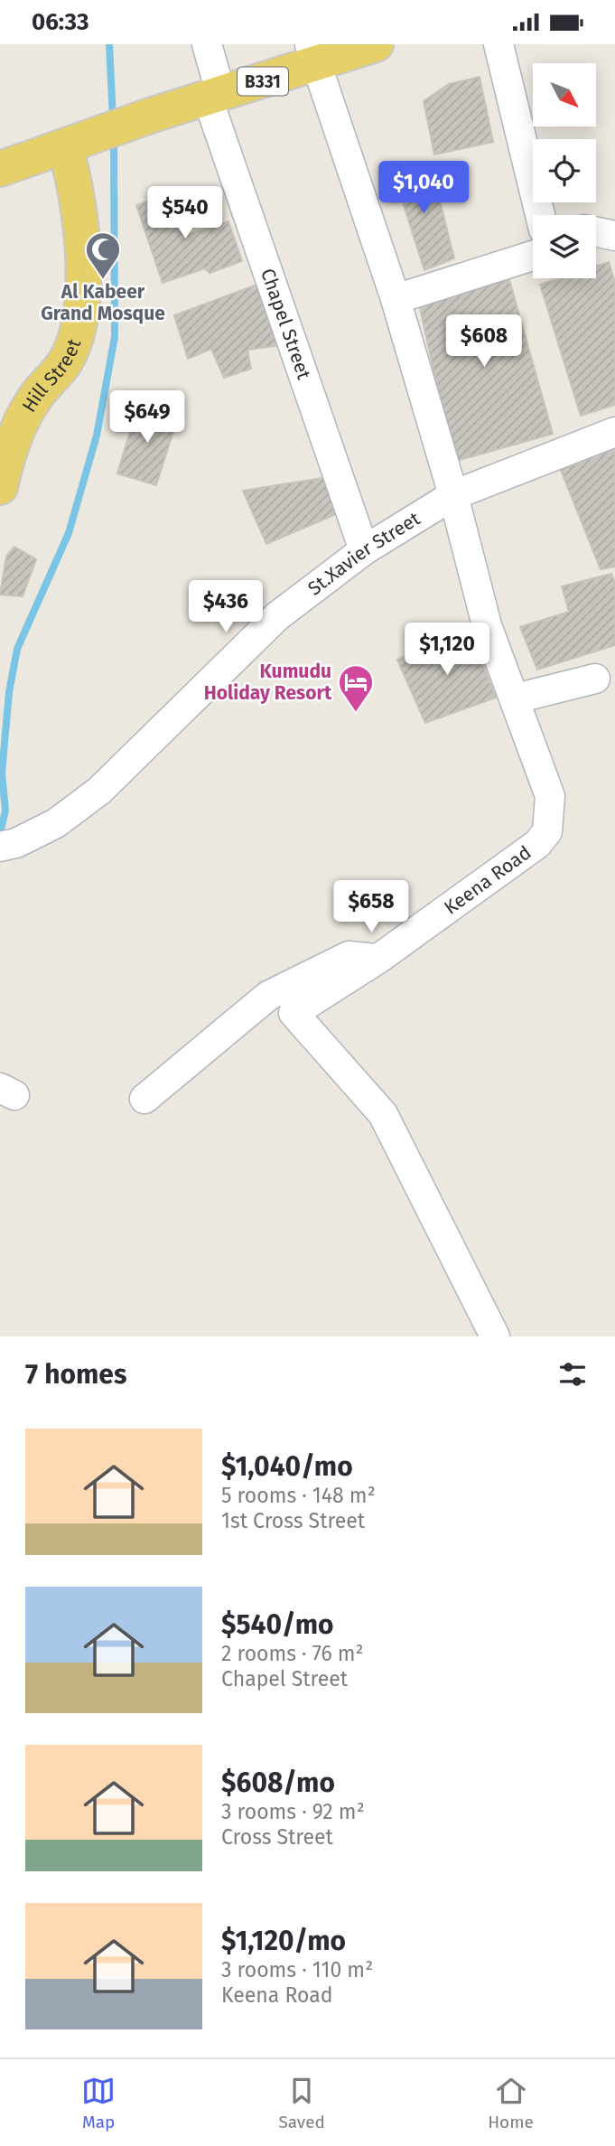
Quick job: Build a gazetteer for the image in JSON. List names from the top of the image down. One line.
{"streets":{"main road":["B331","Hill Street"],"street":["Chapel Street","St.Xavier Street","Keena Road"]},"crossings":[["B331","Chapel Street"],["B331","Hill Street"],["B331","Keena Road"],["Chapel Street","St.Xavier Street"],["St.Xavier Street","Keena Road"]],"places":{"mosque":["Al Kabeer Grand Mosque"],"hotel":["Kumudu Holiday Resort"]},"north":"bottom right","page":{"status":"06:33","price":["$1,040","$540","$608","$649","$436","$1,120","$658"],"heading":"7 homes","list":[{"name":"$1,040/mo","note":"5 rooms · 148 m² · 1st Cross Street"},{"name":"$540/mo","note":"2 rooms · 76 m² · Chapel Street"},{"name":"$608/mo","note":"3 rooms · 92 m² · Cross Street"},{"name":"$1,120/mo","note":"3 rooms · 110 m² · Keena Road"}],"tabs":["Map","Saved","Home"]}}
